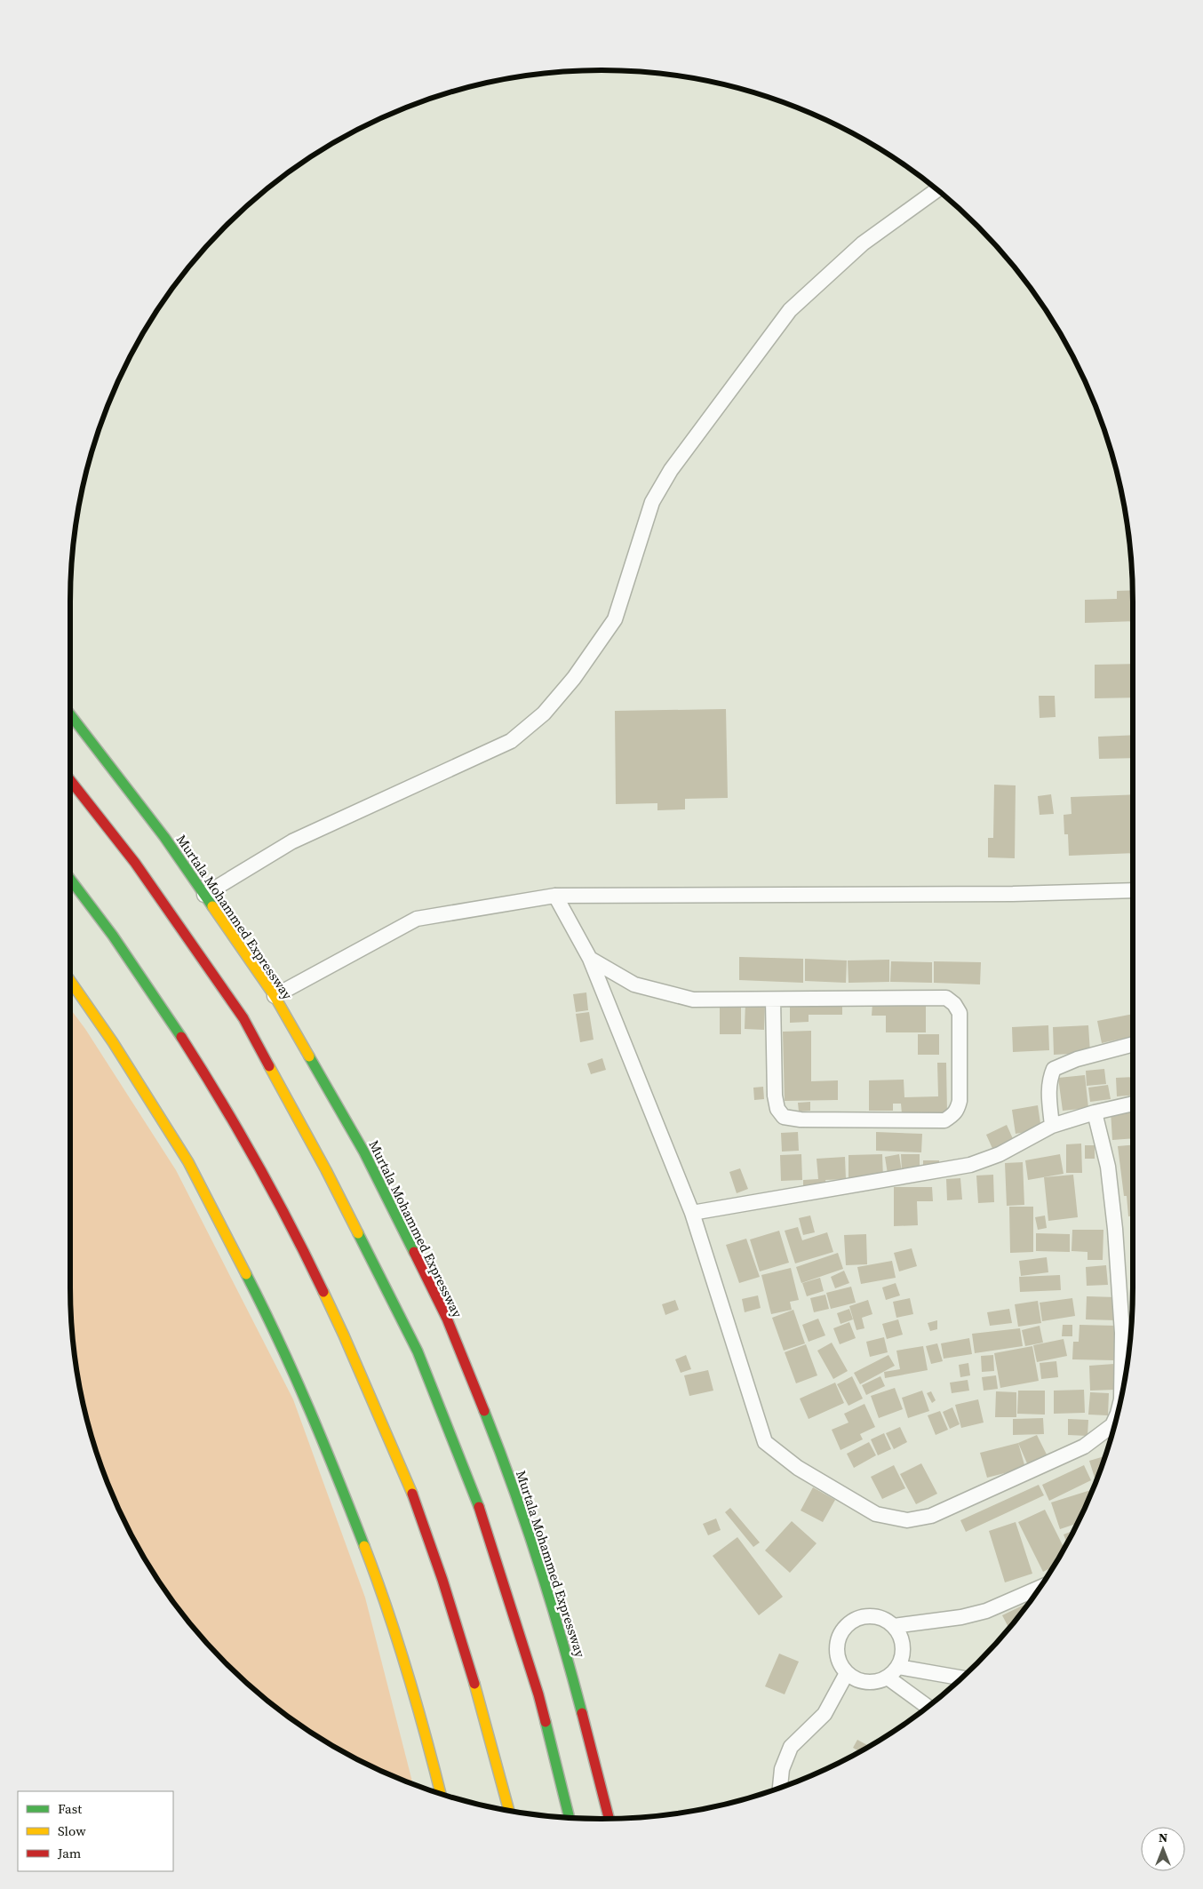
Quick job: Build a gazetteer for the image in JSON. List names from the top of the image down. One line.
{"streets":{"highway":["Murtala Mohammed Expressway"]},"legend":["Fast","Slow","Jam"],"north":"top"}
